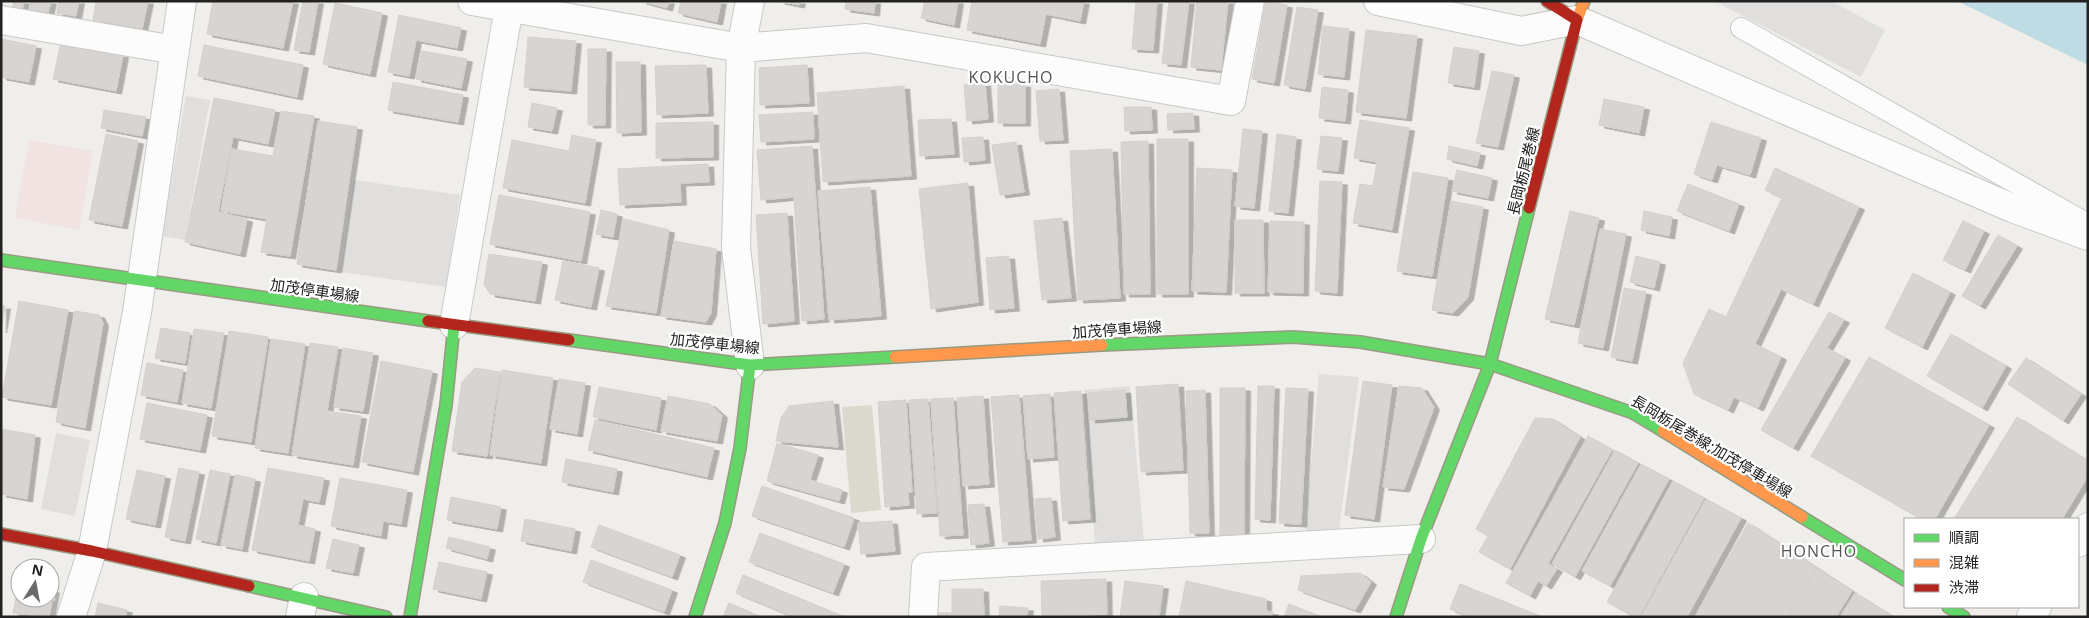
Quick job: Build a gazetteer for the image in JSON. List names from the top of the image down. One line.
{"streets":{"main road":["長岡栃尾巻線","加茂停車場線","長岡栃尾巻線;加茂停車場線"]},"crossings":[["長岡栃尾巻線","加茂停車場線"],["長岡栃尾巻線","長岡栃尾巻線;加茂停車場線"],["加茂停車場線","長岡栃尾巻線;加茂停車場線"]],"districts":["KOKUCHO","HONCHO"],"legend":["順調","混雑","渋滞"],"north":"top"}
